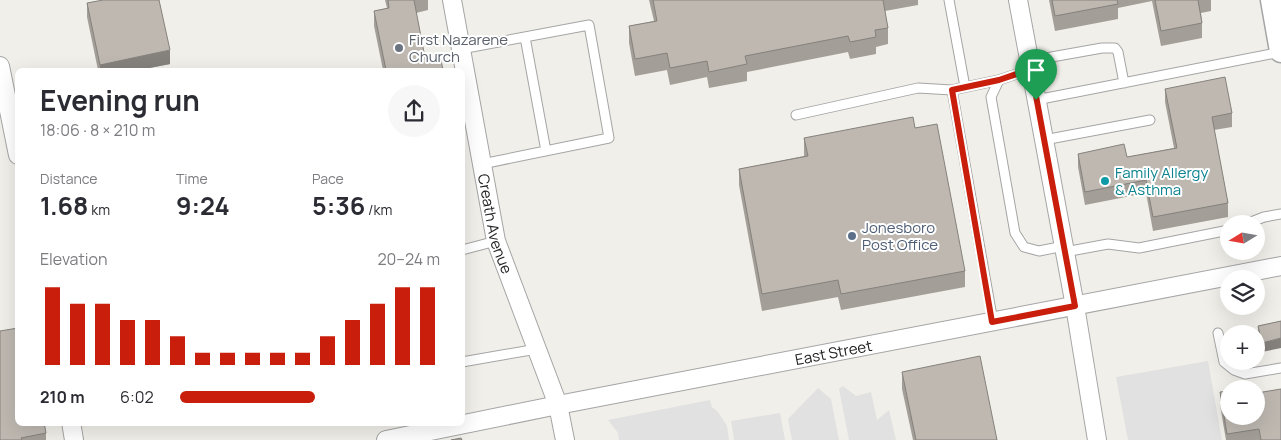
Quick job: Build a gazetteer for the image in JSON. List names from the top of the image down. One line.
{"streets":{"street":["Creath Avenue","East Street"]},"crossings":[["Creath Avenue","East Street"]],"places":["First Nazarene Church","Family Allergy & Asthma","Jonesboro Post Office"],"north":"left","page":{"heading":["Evening run","18:06 · 8 × 210 m"],"stats":[["Distance","1.68 km"],["Time","9:24"],["Pace","5:36 /km"]],"map_buttons":["+","−"],"chart":["Elevation","20–24 m"],"list":[{"name":"210 m","note":"6:02"}]}}
